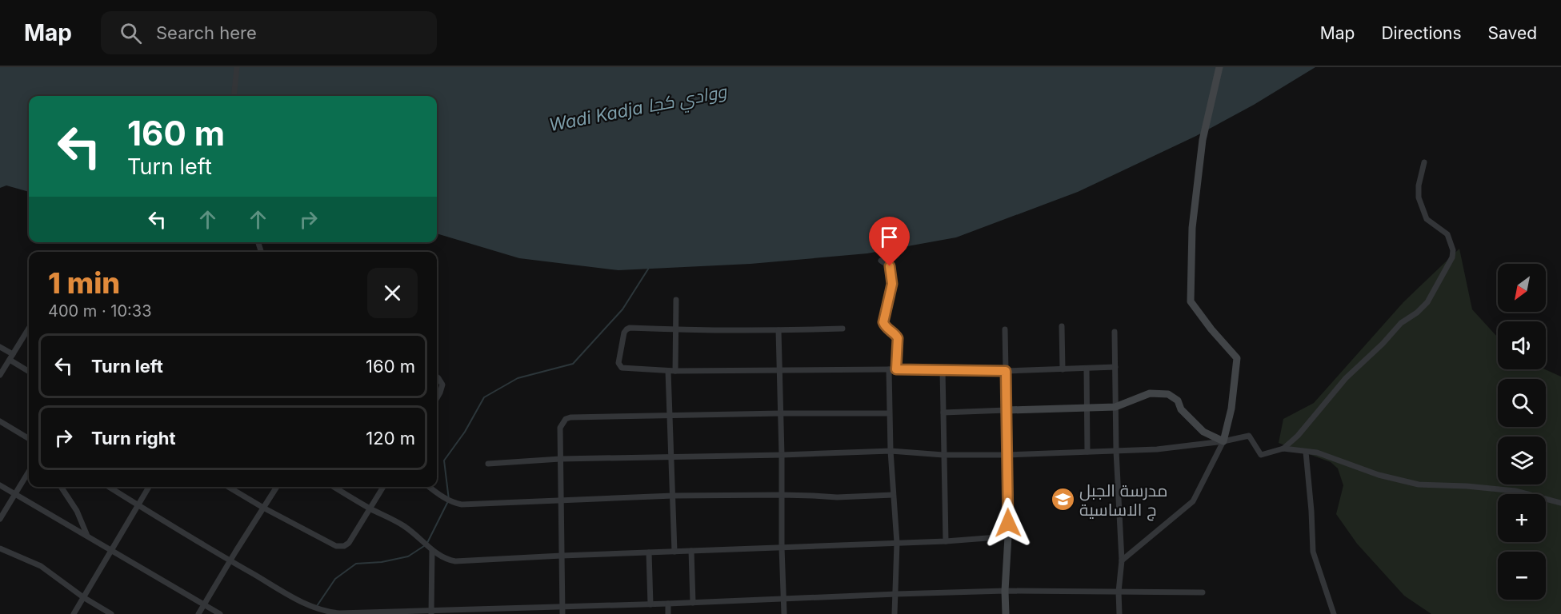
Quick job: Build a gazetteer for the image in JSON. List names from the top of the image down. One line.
{"water":["Wadi Kadja ووادي كجا"],"places":{"school or university":["مدرسة الجبل ج الاساسية"]},"north":"bottom left","page":{"header":"Map","search":"Search here","nav":["Map","Directions","Saved"],"turn":["160 m","Turn left"],"heading":["1 min","400 m · 10:33"],"map_buttons":["+","−"],"list":[{"name":"Turn left","value":"160 m"},{"name":"Turn right","value":"120 m"}]}}
